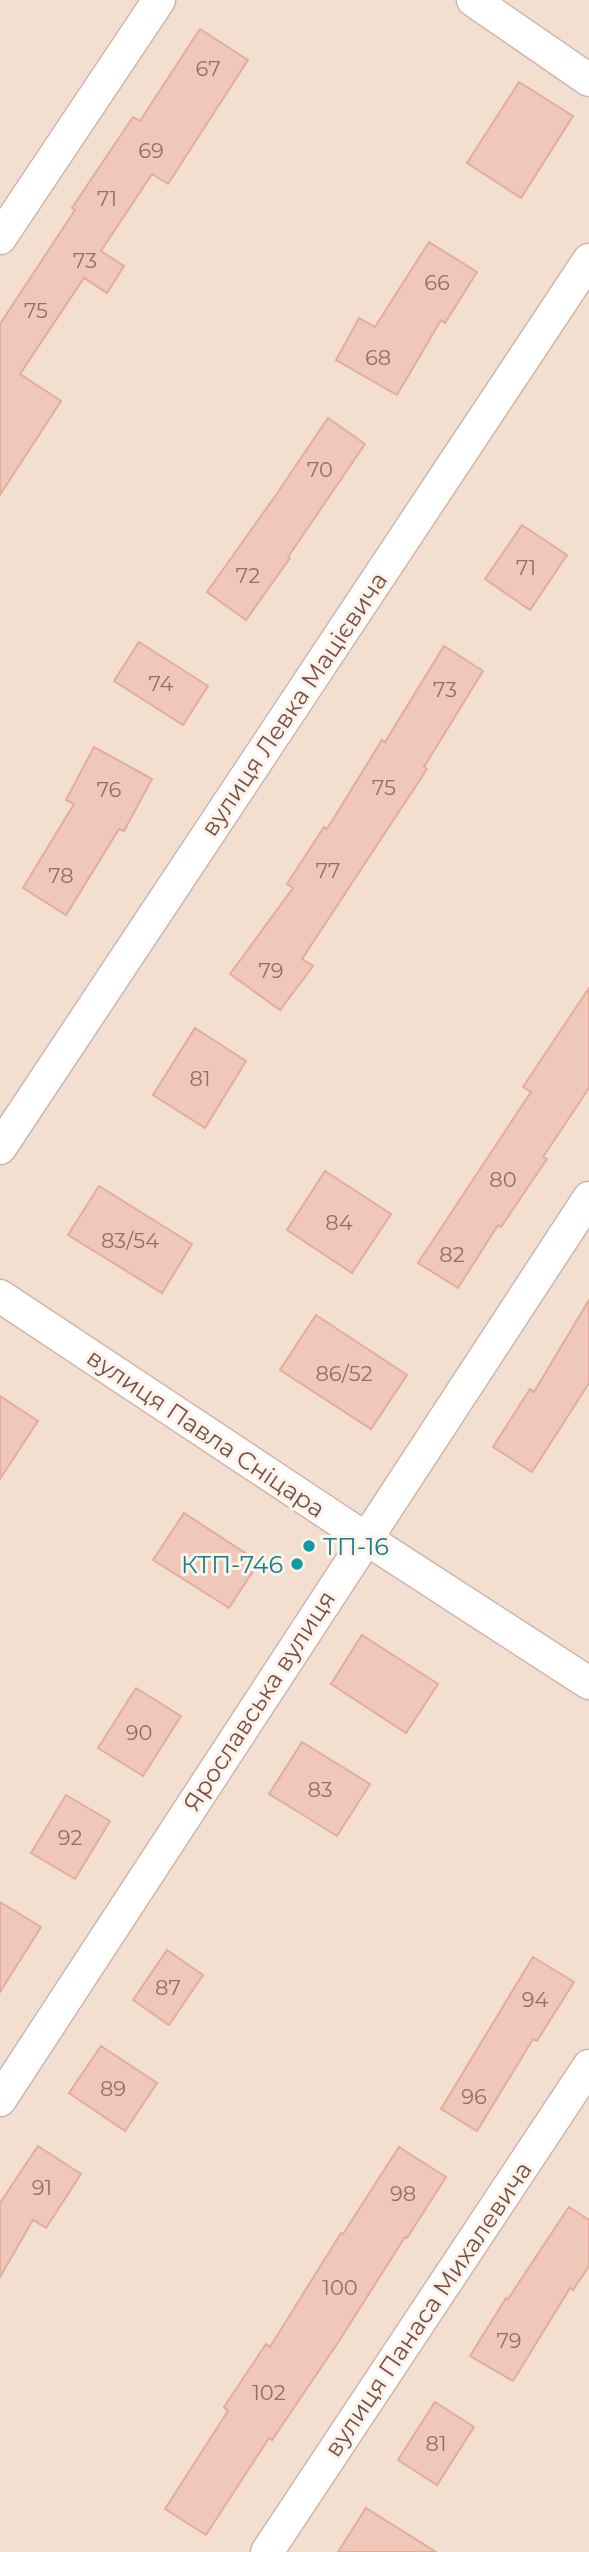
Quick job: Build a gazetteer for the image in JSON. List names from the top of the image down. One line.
{"streets":{"street":["вулиця Левка Мацієвича","вулиця Павла Сніцара","Ярославська вулиця","вулиця Панаса Михалевича"]},"crossings":[["вулиця Павла Сніцара","Ярославська вулиця"]],"places":["ТП-16","КТП-746"],"house_numbers":["67","69","71","73","66","75","68","70","71","72","74","73","75","76","77","78","79","81","80","84","83/54","82","86/52","90","83","92","87","94","89","96","91","98","100","79","102","81"]}
